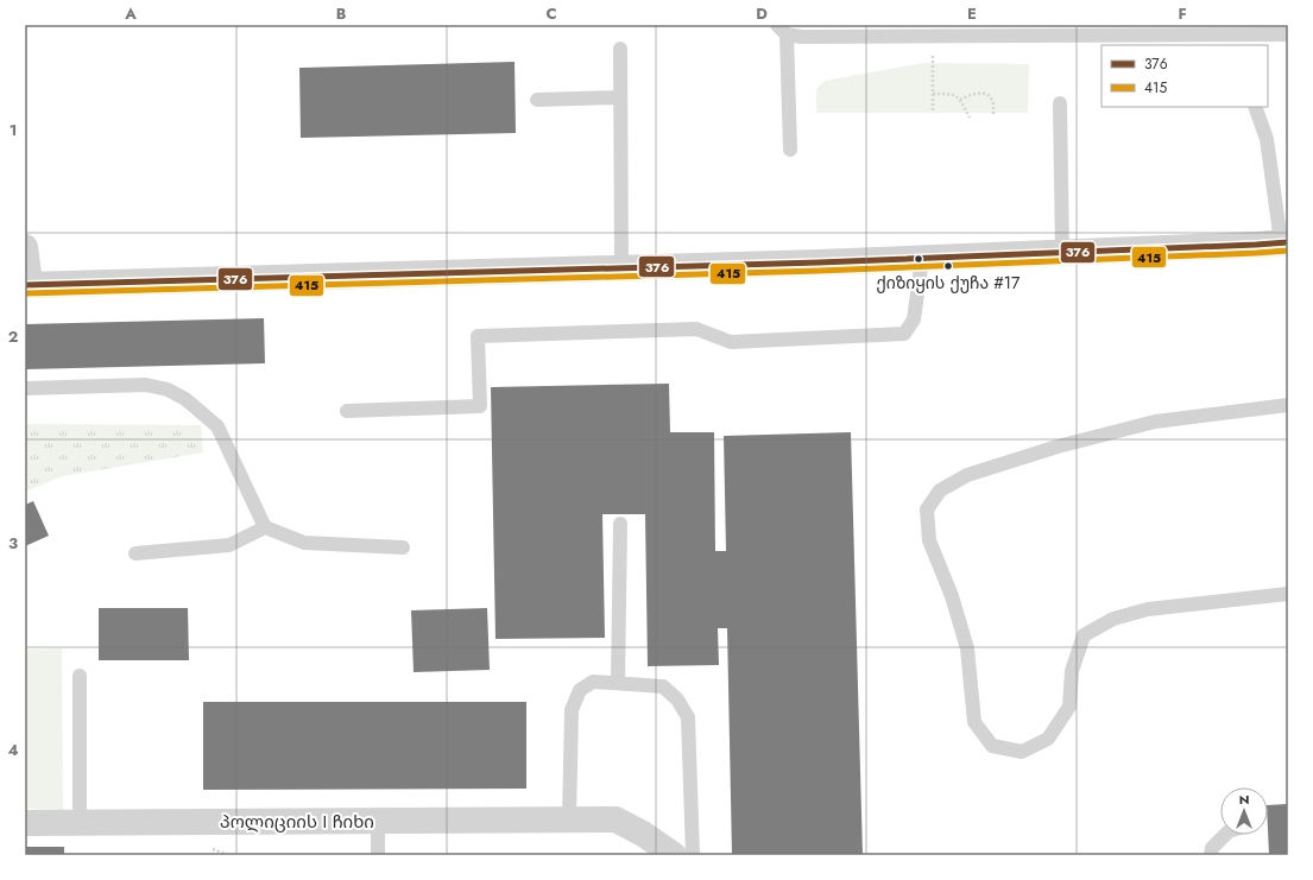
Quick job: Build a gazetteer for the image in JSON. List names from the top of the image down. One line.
{"streets":{"street":["პოლიციის I ჩიხი"]},"places":["ქიზიყის ქუჩა #17"],"lines":["transit line 376","transit line 415"],"legend":["376","415"],"north":"top","grid":{"columns":["A","B","C","D","E","F"],"rows":["1","2","3","4"]}}
